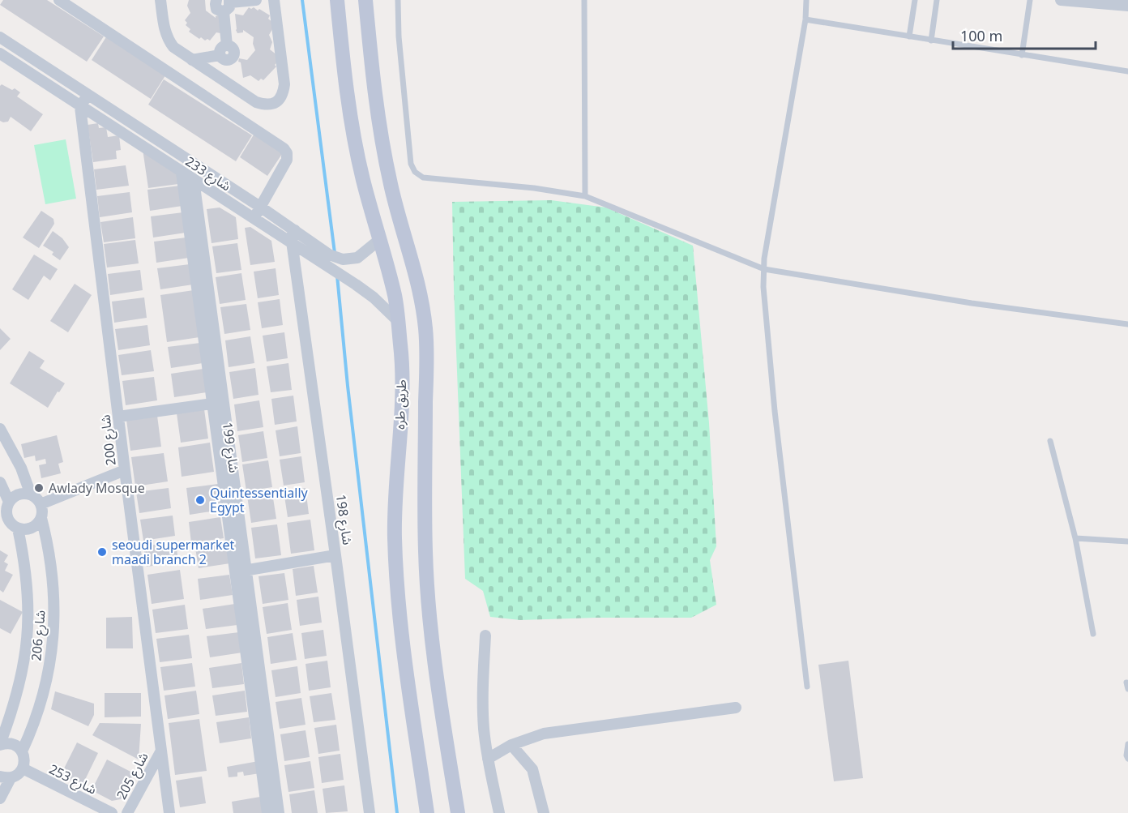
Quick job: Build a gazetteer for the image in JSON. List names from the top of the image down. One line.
{"streets":{"main road":["طريق طره"],"street":["شارع 233","شارع 200","شارع 199","شارع 198","شارع 206","شارع 205","شارع 253"]},"crossings":[["شارع 233","طريق طره"],["شارع 233","شارع 200"],["شارع 233","شارع 199"],["شارع 233","شارع 198"],["شارع 200","شارع 205"]],"places":["Awlady Mosque","Quintessentially Egypt","seoudi supermarket maadi branch 2"],"scale_bar":"100 m"}
